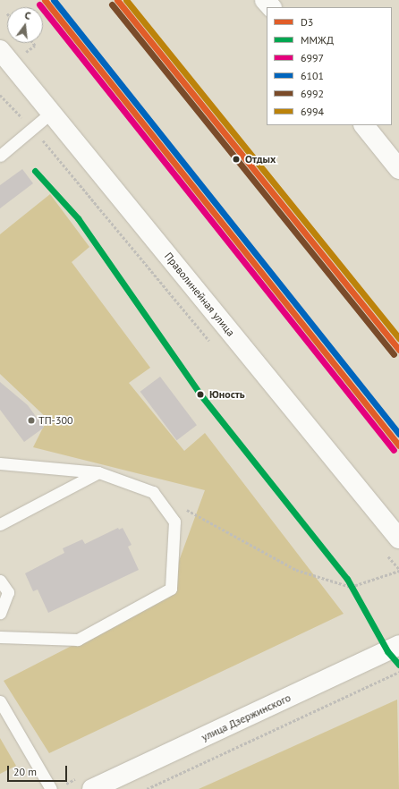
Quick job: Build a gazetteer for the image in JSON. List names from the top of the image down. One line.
{"streets":{"main road":["Праволинейная улица","улица Дзержинского"]},"places":["Отдых","Юность","ТП-300"],"lines":["transit line D3","transit line 6101","transit line 6994","transit line 6997","transit line 6992","transit line ММЖД"],"legend":["D3","ММЖД","6997","6101","6992","6994"],"scale_bar":"20 m","north":"top"}
